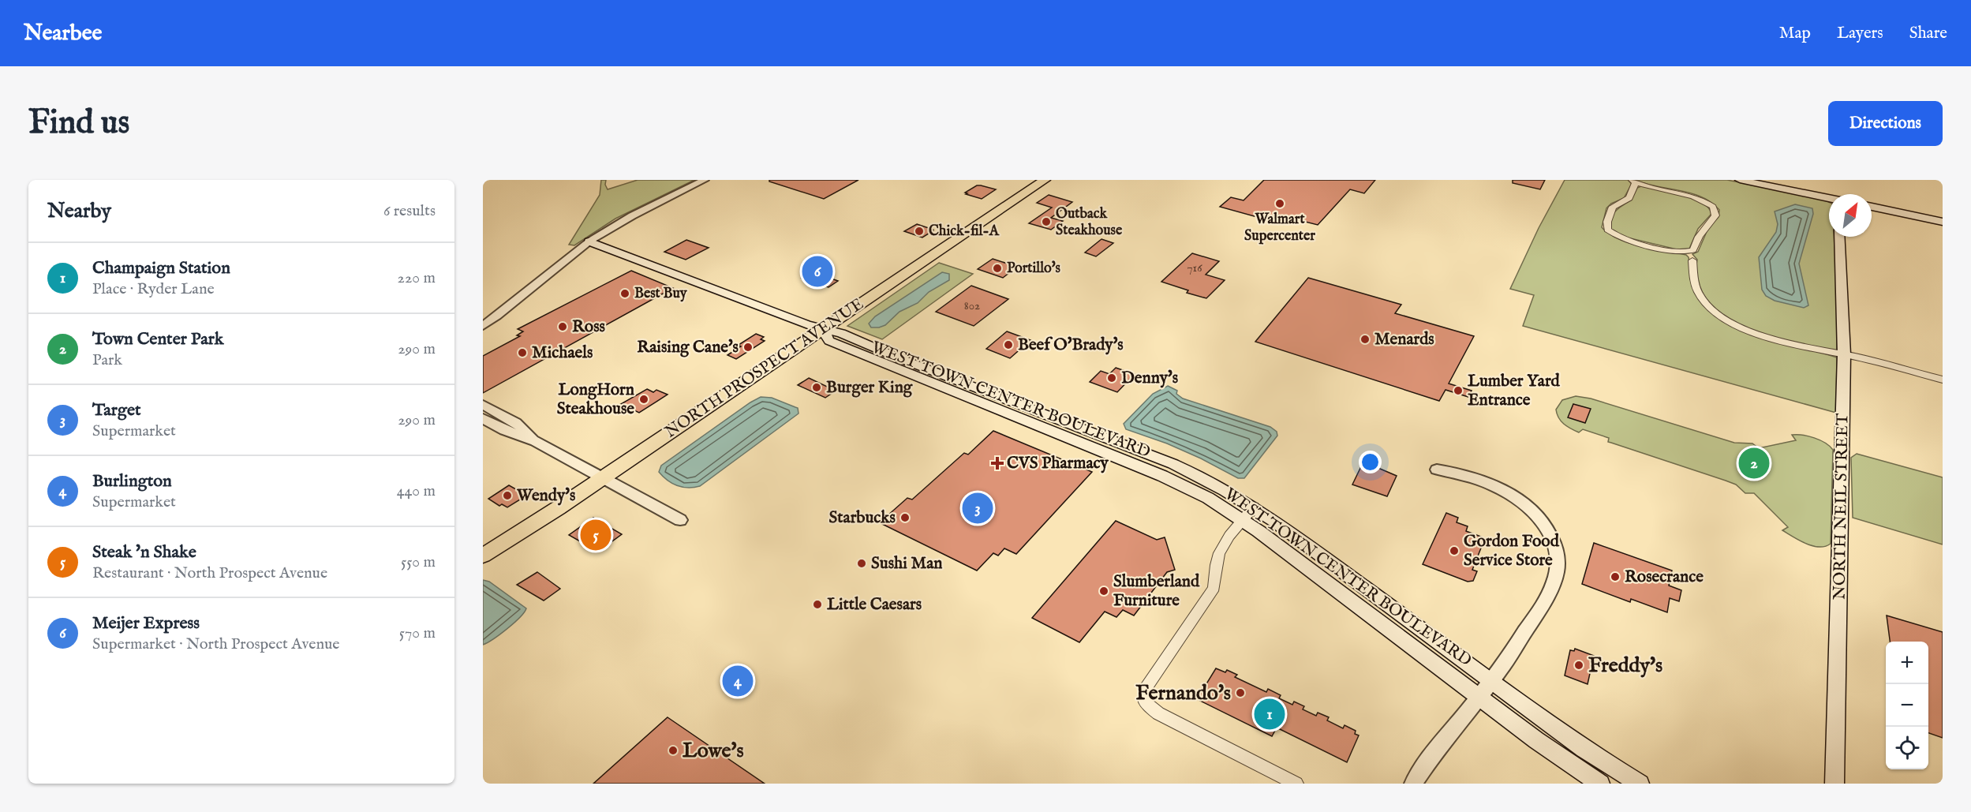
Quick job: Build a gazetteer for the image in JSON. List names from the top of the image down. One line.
{"streets":{"main road":["NORTH PROSPECT AVENUE","WEST TOWN CENTER BOULEVARD","NORTH NEIL STREET"]},"crossings":[["NORTH PROSPECT AVENUE","WEST TOWN CENTER BOULEVARD"]],"places":{"other":["Walmart Supercenter","Outback Steakhouse","Chick-fil-A","Portillo's","Best Buy","Ross","Menards","Beef O'Brady's","Raising Cane's","Michaels","Denny's","Burger King","Lumber Yard Entrance","LongHorn Steakhouse","Wendy's","Starbucks","Gordon Food Service Store","Sushi Man","Rosecrance","Slumberland Furniture","Little Caesars","Freddy's","Fernando's","Lowe's"],"health":["CVS Pharmacy"]},"house_numbers":["716","802"],"north":"top right","page":{"header":"Nearbee","nav":["Map","Layers","Share"],"buttons":"Directions","title":"Find us","heading":["Nearby","6 results"],"list":[{"mark":"1","name":"Champaign Station","note":"Place · Ryder Lane","value":"220 m"},{"mark":"2","name":"Town Center Park","note":"Park","value":"290 m"},{"mark":"3","name":"Target","note":"Supermarket","value":"290 m"},{"mark":"4","name":"Burlington","note":"Supermarket","value":"440 m"},{"mark":"5","name":"Steak 'n Shake","note":"Restaurant · North Prospect Avenue","value":"550 m"},{"mark":"6","name":"Meijer Express","note":"Supermarket · North Prospect Avenue","value":"570 m"}],"pins":["6","2","3","5","4","1"],"map_buttons":["+","−"]}}
